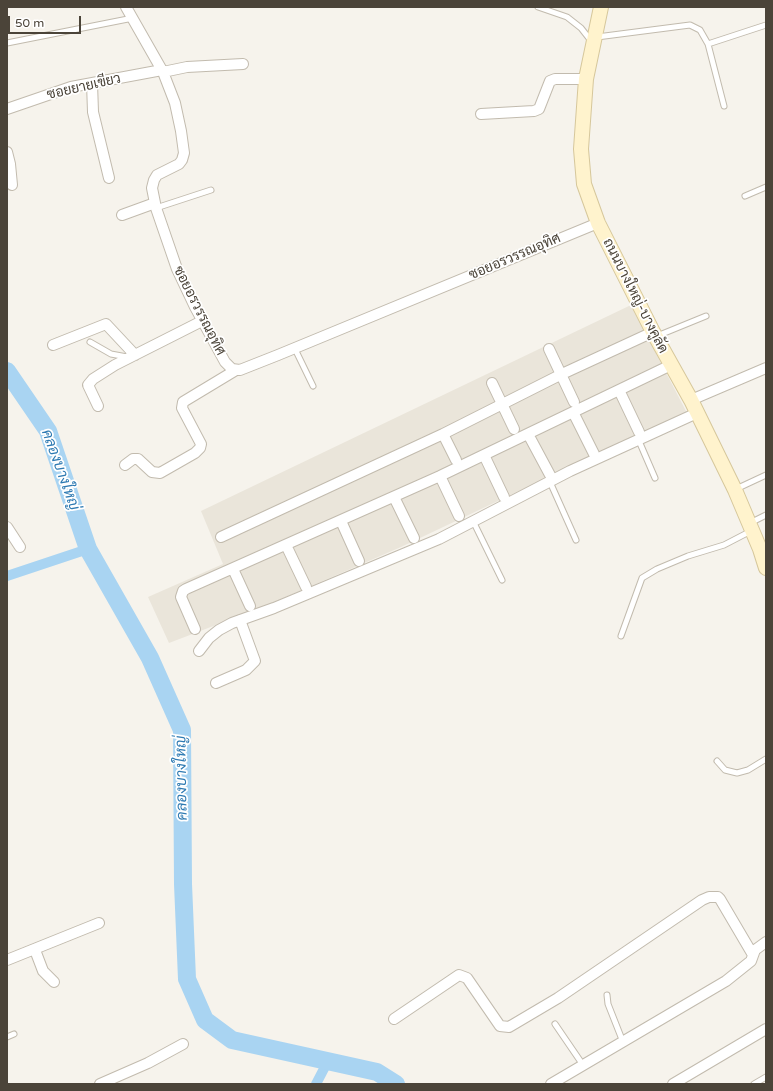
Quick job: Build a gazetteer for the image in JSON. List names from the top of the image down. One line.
{"streets":{"street":["ซอยยายเขียว","ซอยอรวรรณอุทิศ","ถนนบางใหญ่-บางคูลัด"]},"crossings":[["ซอยยายเขียว","ซอยอรวรรณอุทิศ"],["ซอยอรวรรณอุทิศ","ถนนบางใหญ่-บางคูลัด"]],"water":["คลองบางใหญ่"],"scale_bar":"50 m"}
